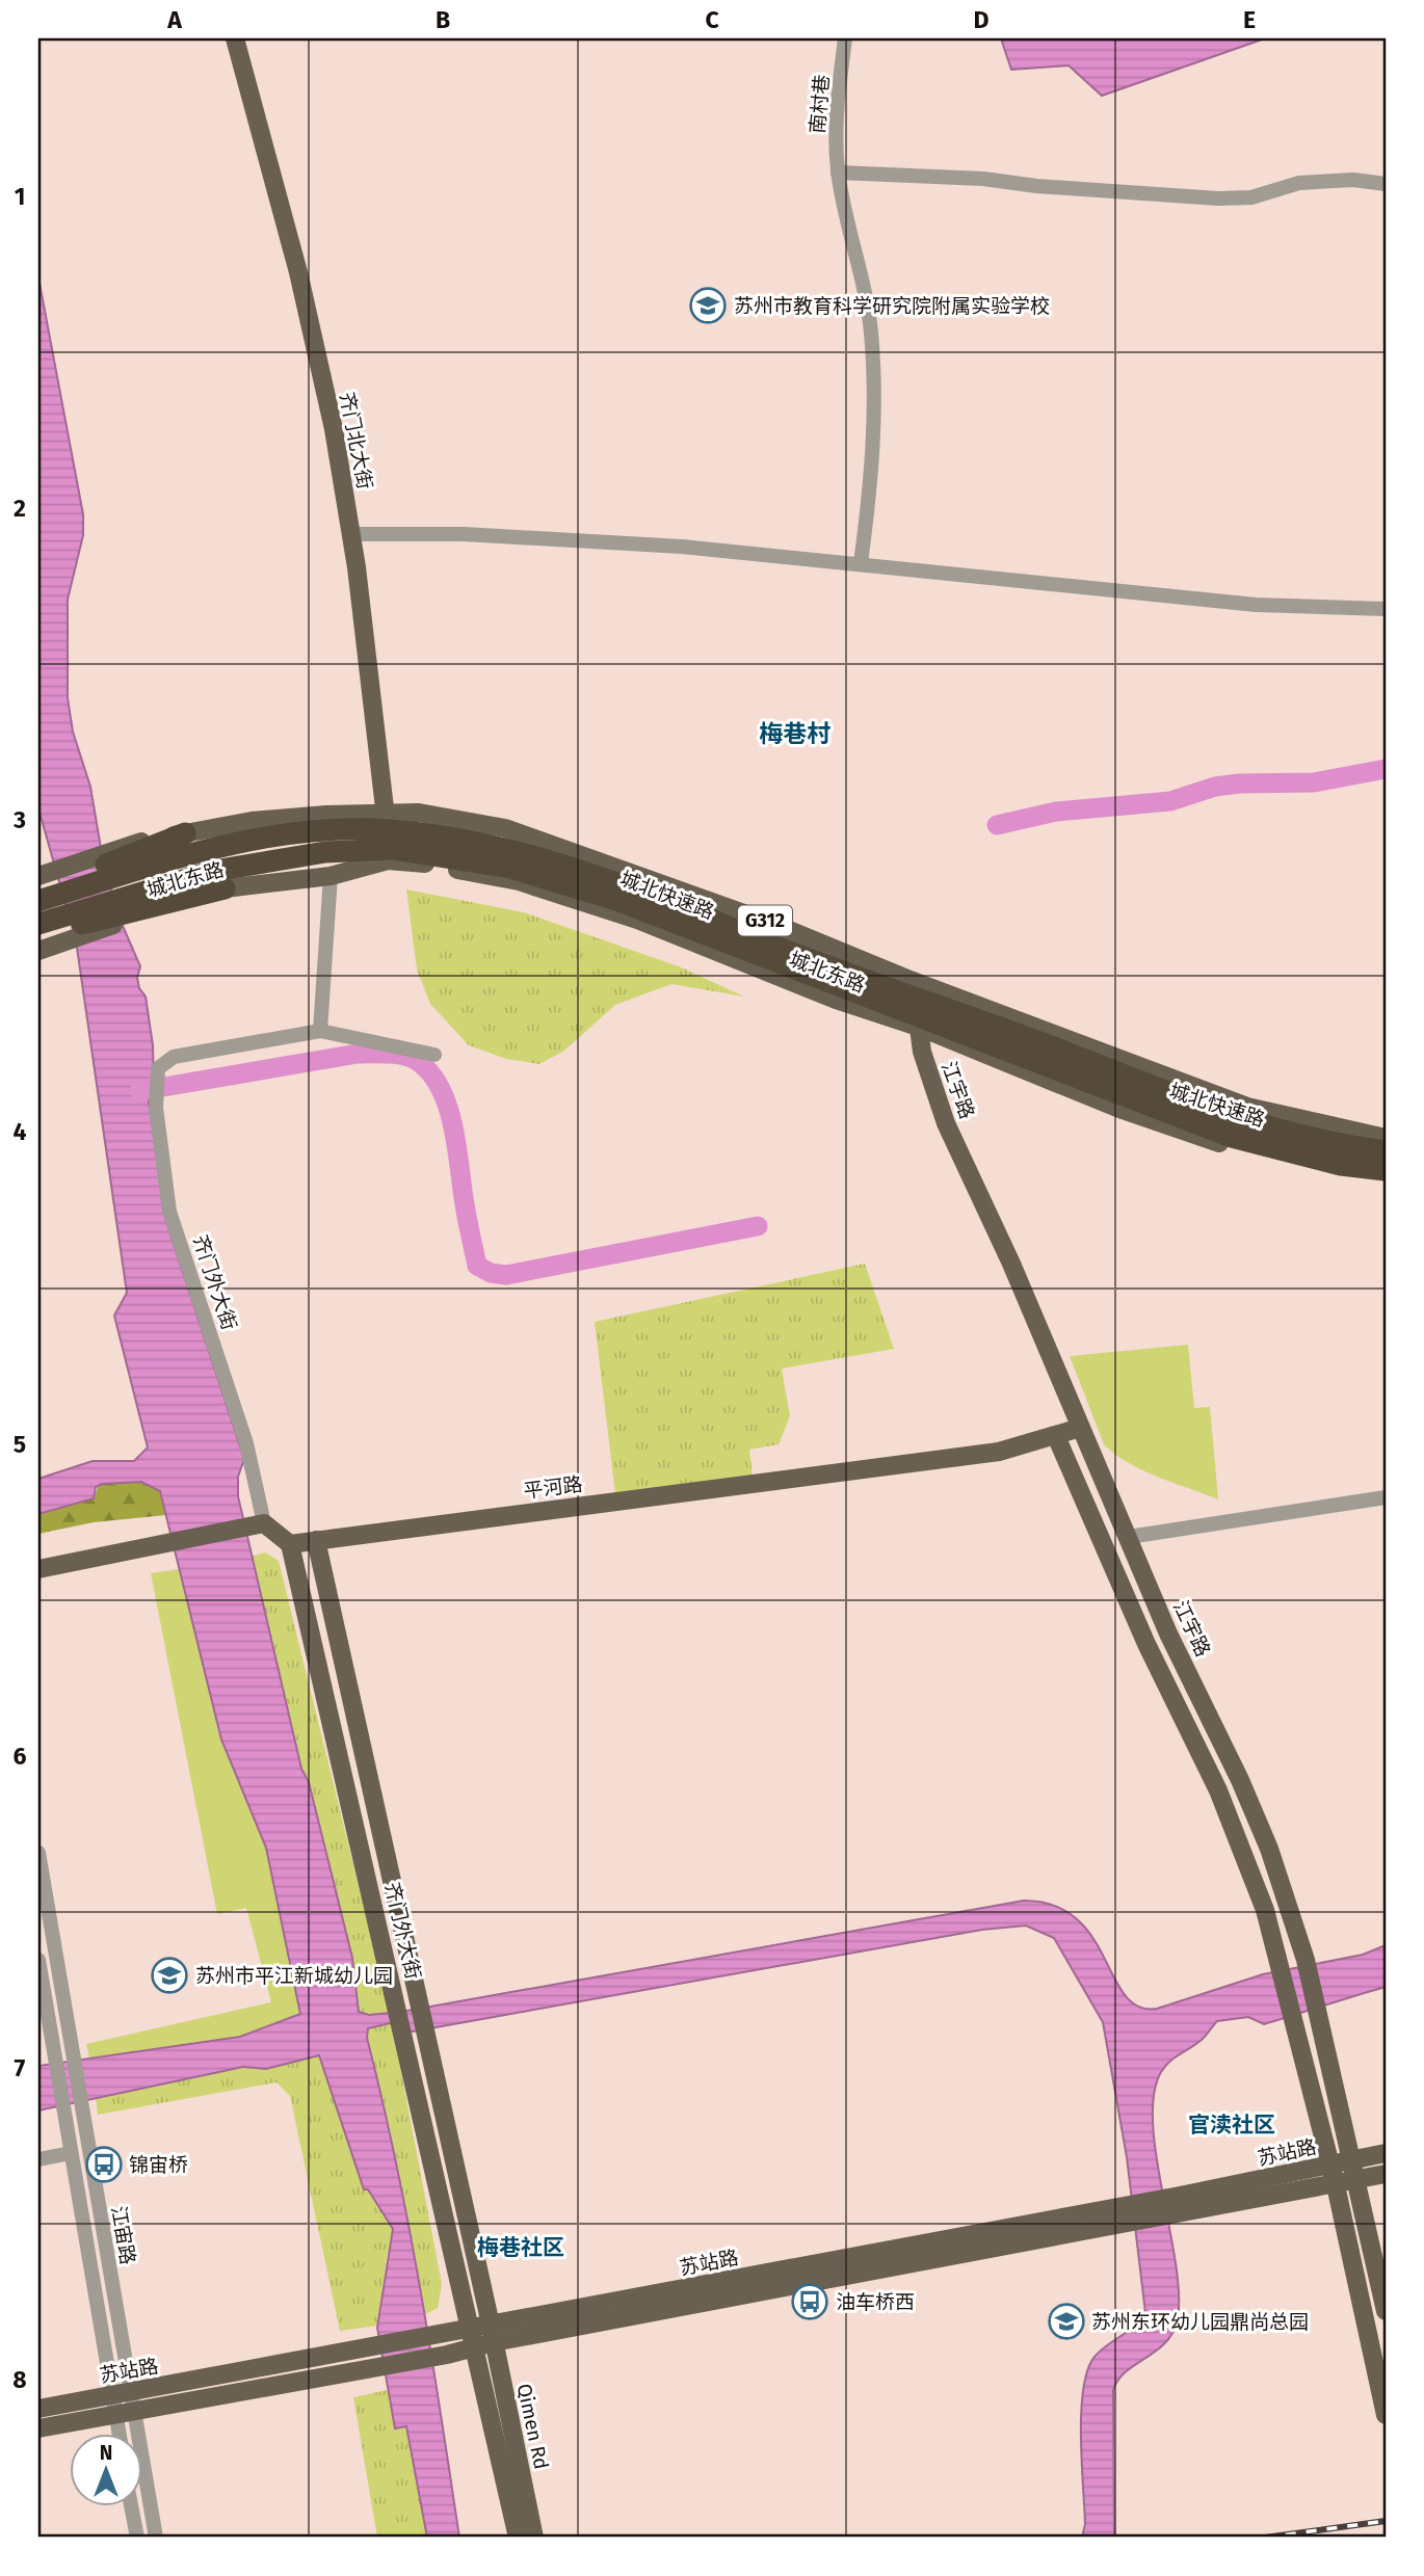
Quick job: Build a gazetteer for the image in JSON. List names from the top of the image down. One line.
{"streets":{"highway":["城北快速路"],"main road":["齐门北大街","城北东路","G312","江宇路","齐门外大街","平河路","苏站路","Qimen Rd"],"street":["南村巷","江宙路"]},"crossings":[["齐门北大街","城北东路"],["城北东路","城北快速路"],["城北东路","江宇路"],["江宇路","平河路"],["江宇路","苏站路"],["齐门外大街","平河路"],["齐门外大街","苏站路"],["齐门外大街","Qimen Rd"],["苏站路","江宙路"],["苏站路","Qimen Rd"]],"districts":["梅巷村","官渎社区","梅巷社区"],"places":{"school or university":["苏州市教育科学研究院附属实验学校","苏州市平江新城幼儿园","苏州东环幼儿园鼎尚总园"],"bus stop":["锦宙桥","油车桥西"]},"north":"top","grid":{"columns":["A","B","C","D","E"],"rows":["1","2","3","4","5","6","7","8"]}}
